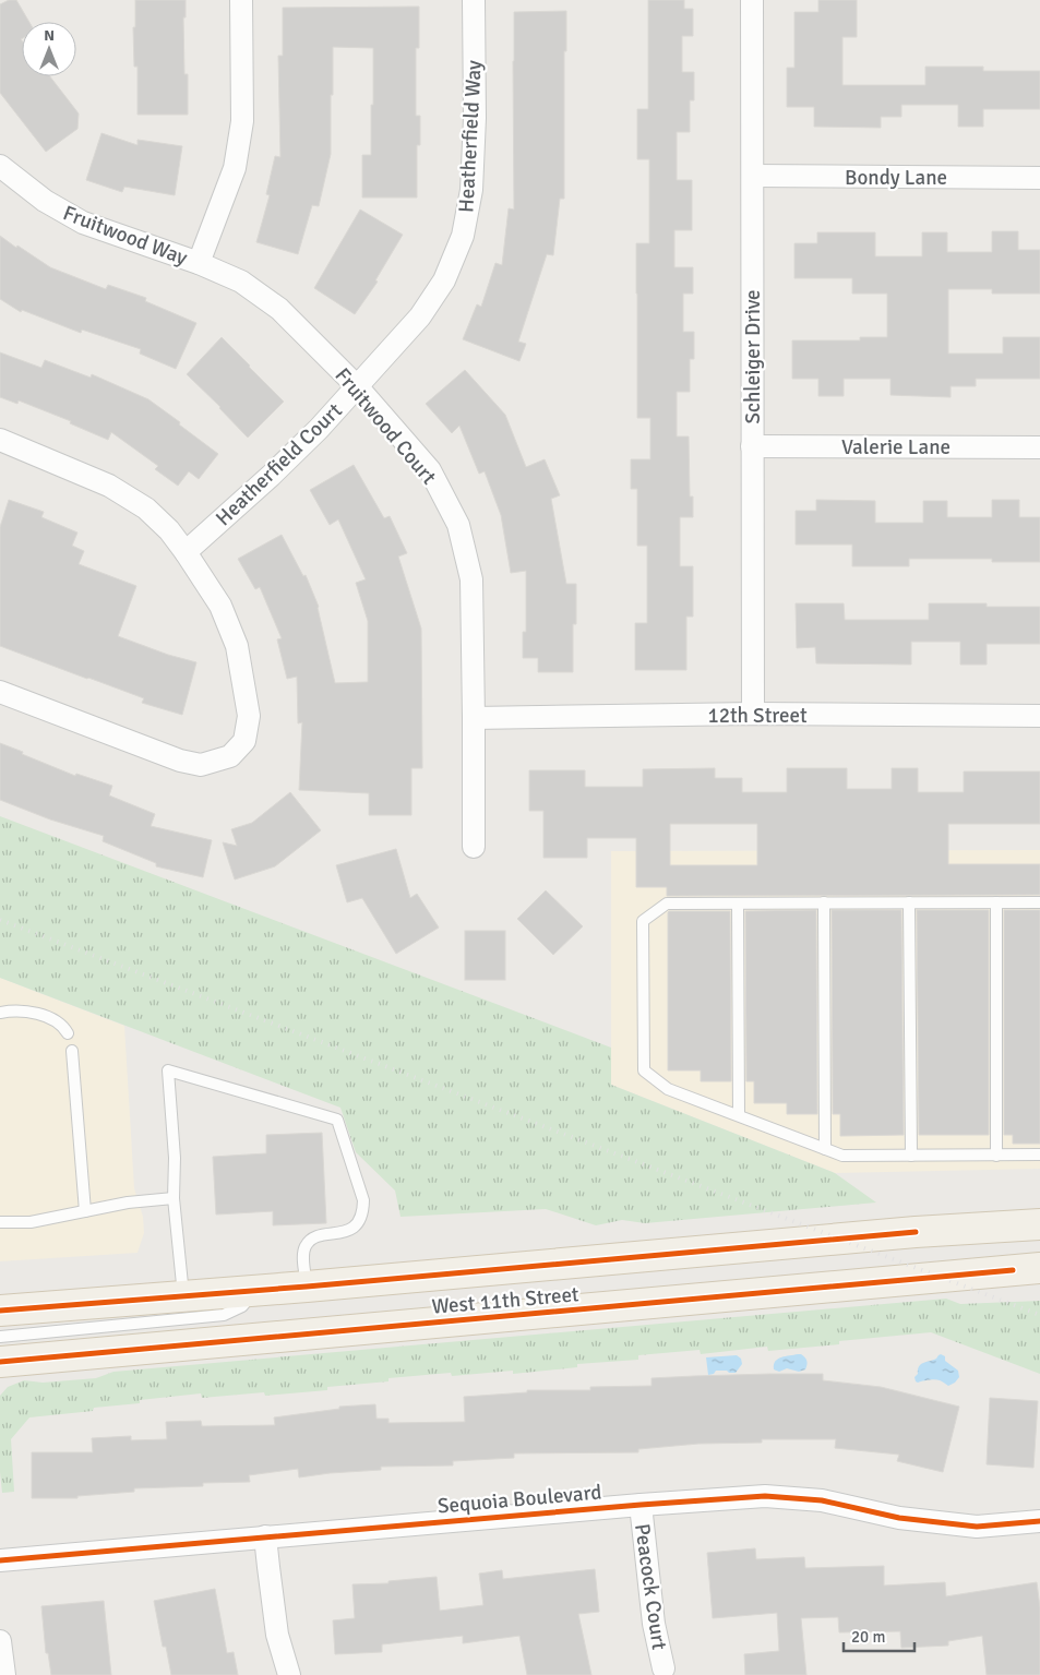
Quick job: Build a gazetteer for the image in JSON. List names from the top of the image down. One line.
{"streets":{"main road":["West 11th Street"],"street":["Heatherfield Way","Bondy Lane","Fruitwood Way","Schleiger Drive","Fruitwood Court","Valerie Lane","Heatherfield Court","12th Street","Sequoia Boulevard","Peacock Court"]},"crossings":[["Heatherfield Way","Heatherfield Court"],["Bondy Lane","Schleiger Drive"],["Fruitwood Way","Fruitwood Court"],["Schleiger Drive","Valerie Lane"],["Schleiger Drive","12th Street"],["Fruitwood Court","Heatherfield Court"],["Fruitwood Court","12th Street"],["Sequoia Boulevard","Peacock Court"]],"scale_bar":"20 m","north":"top"}
